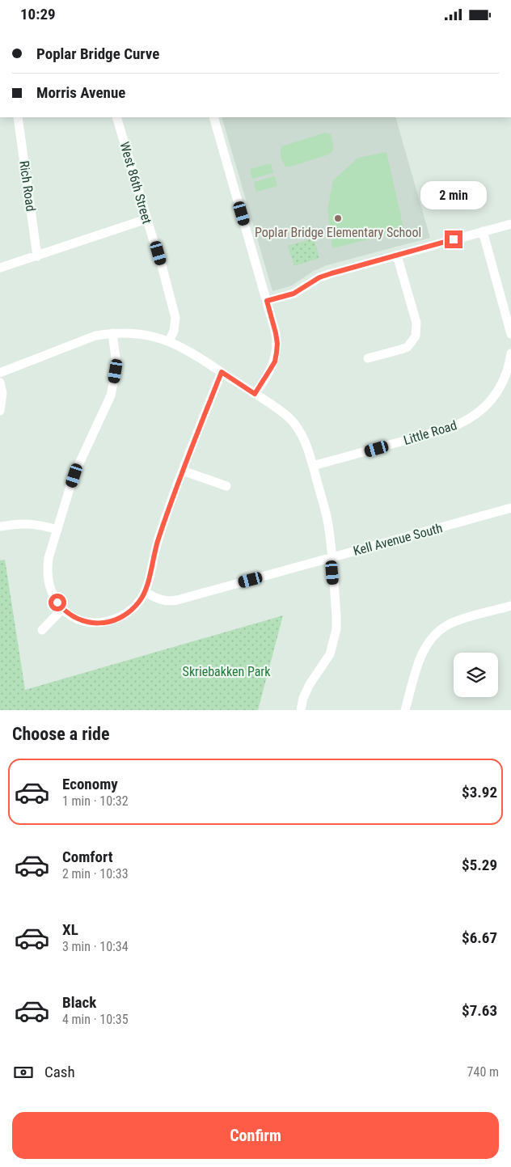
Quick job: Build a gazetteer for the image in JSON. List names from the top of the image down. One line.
{"streets":{"street":["West 86th Street","Rich Road","Little Road","Kell Avenue South"]},"parks":["Skriebakken Park"],"places":["Poplar Bridge Elementary School"],"page":{"status":"10:29","banner":["Poplar Bridge Curve","Morris Avenue"],"bubble":"2 min","heading":"Choose a ride","list":[{"name":"Economy","note":"1 min · 10:32","value":"$3.92"},{"name":"Comfort","note":"2 min · 10:33","value":"$5.29"},{"name":"XL","note":"3 min · 10:34","value":"$6.67"},{"name":"Black","note":"4 min · 10:35","value":"$7.63"}],"pay":["Cash","740 m"],"buttons":"Confirm"}}
